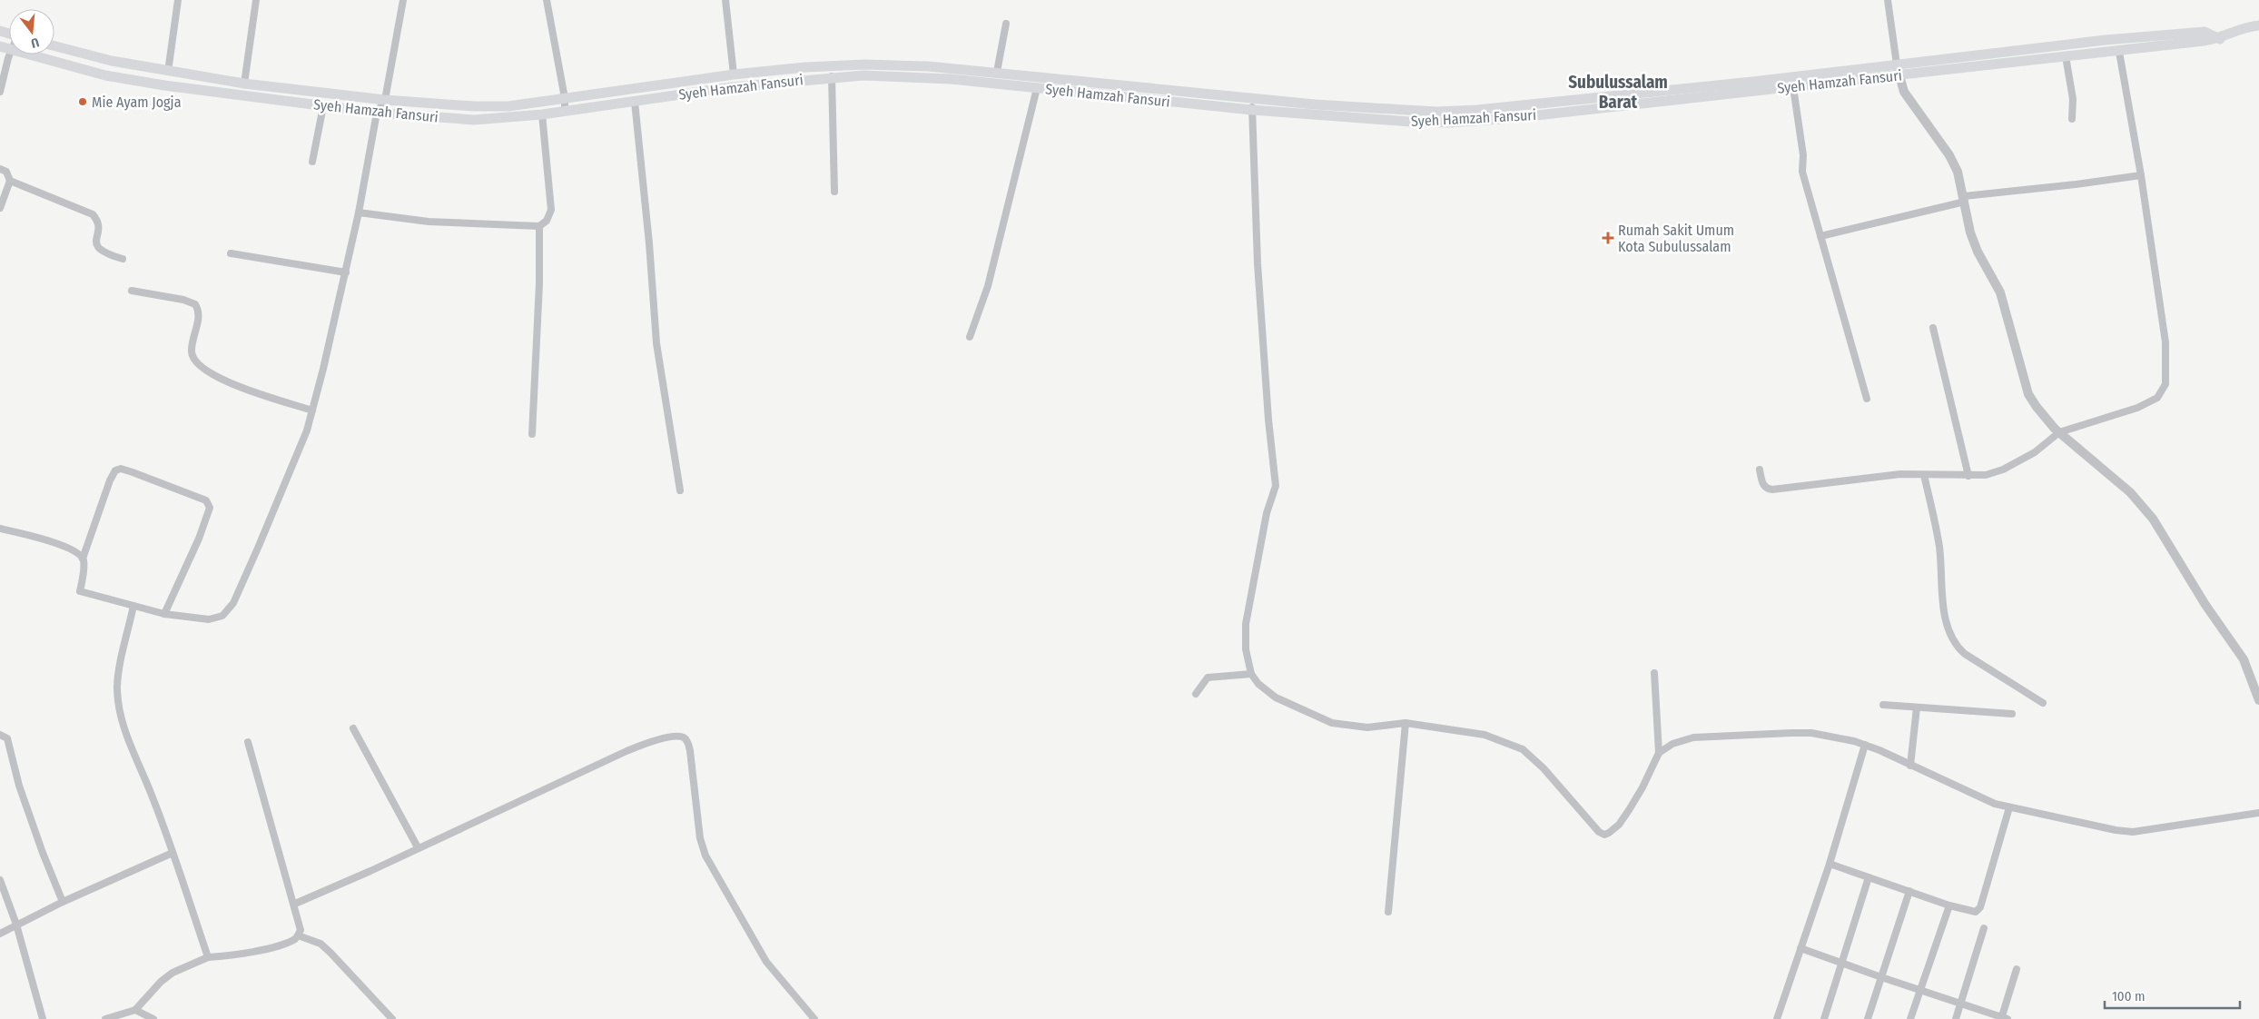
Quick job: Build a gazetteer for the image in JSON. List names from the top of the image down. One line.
{"streets":{"main road":["Syeh Hamzah Fansuri"]},"districts":["Subulussalam Barat"],"places":{"other":["Mie Ayam Jogja"],"health":["Rumah Sakit Umum Kota Subulussalam"]},"scale_bar":"100 m","north":"bottom"}
